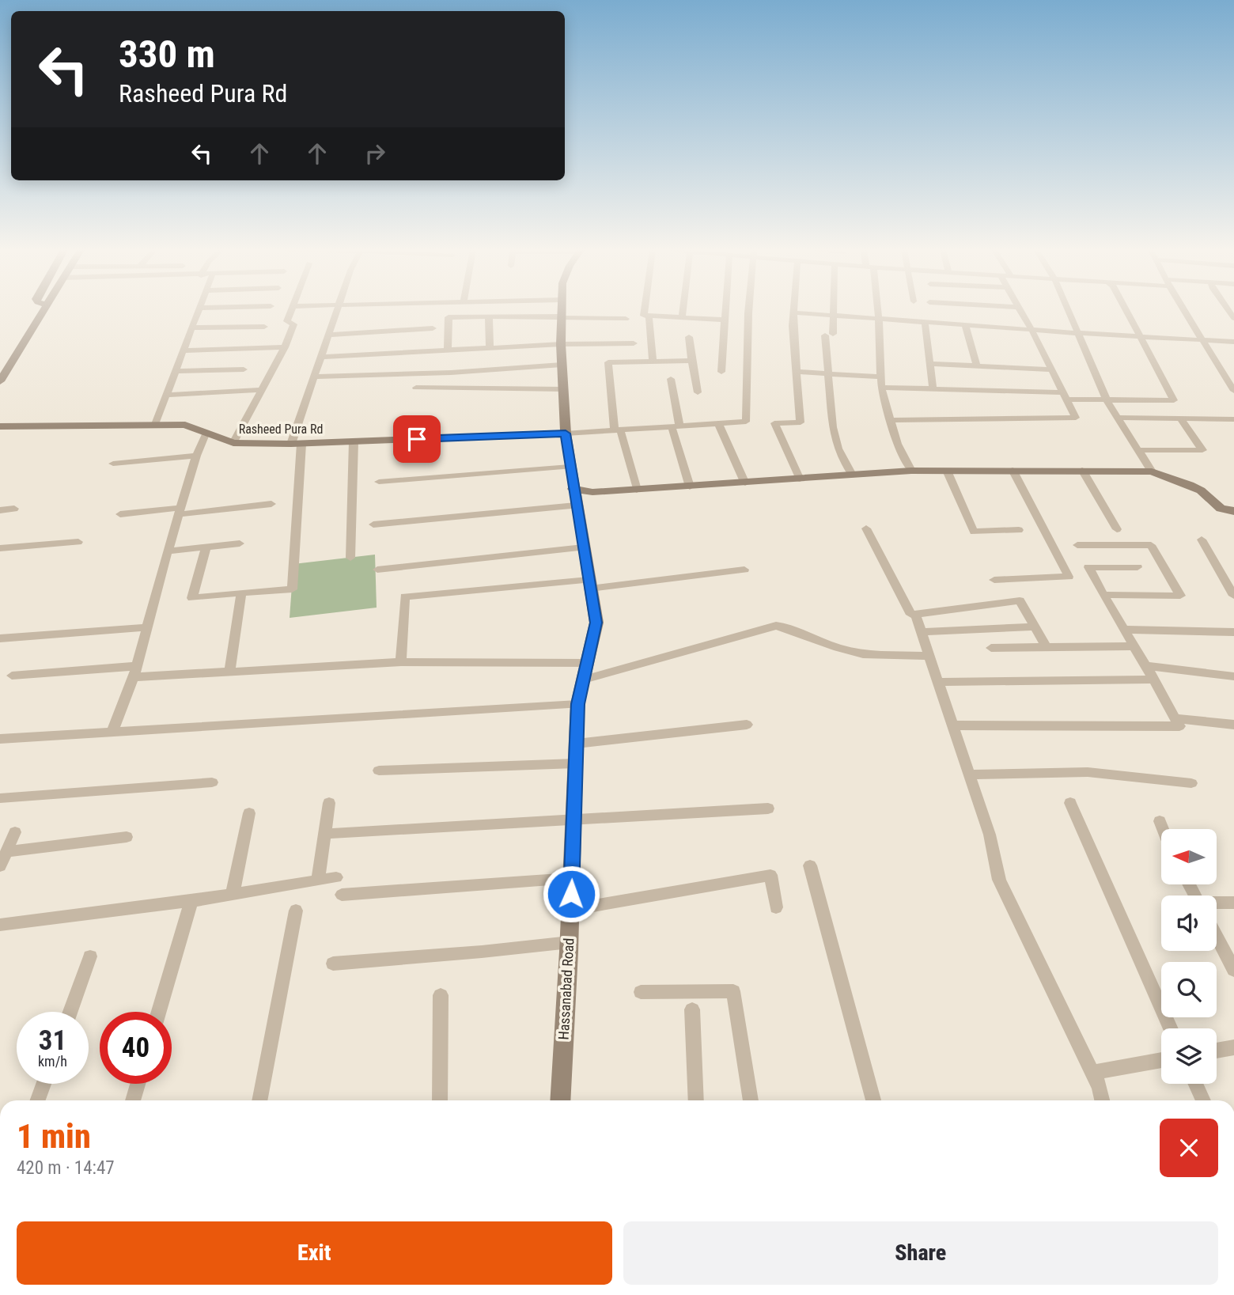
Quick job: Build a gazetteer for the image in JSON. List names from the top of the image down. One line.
{"streets":{"street":["Rasheed Pura Rd","Hassanabad Road"]},"crossings":[["Rasheed Pura Rd","Hassanabad Road"]],"north":"left","page":{"turn":["330 m","Rasheed Pura Rd"],"speed":"31 km/h","limit":"40","heading":["1 min","420 m · 14:47"],"buttons":["Exit","Share"]}}
